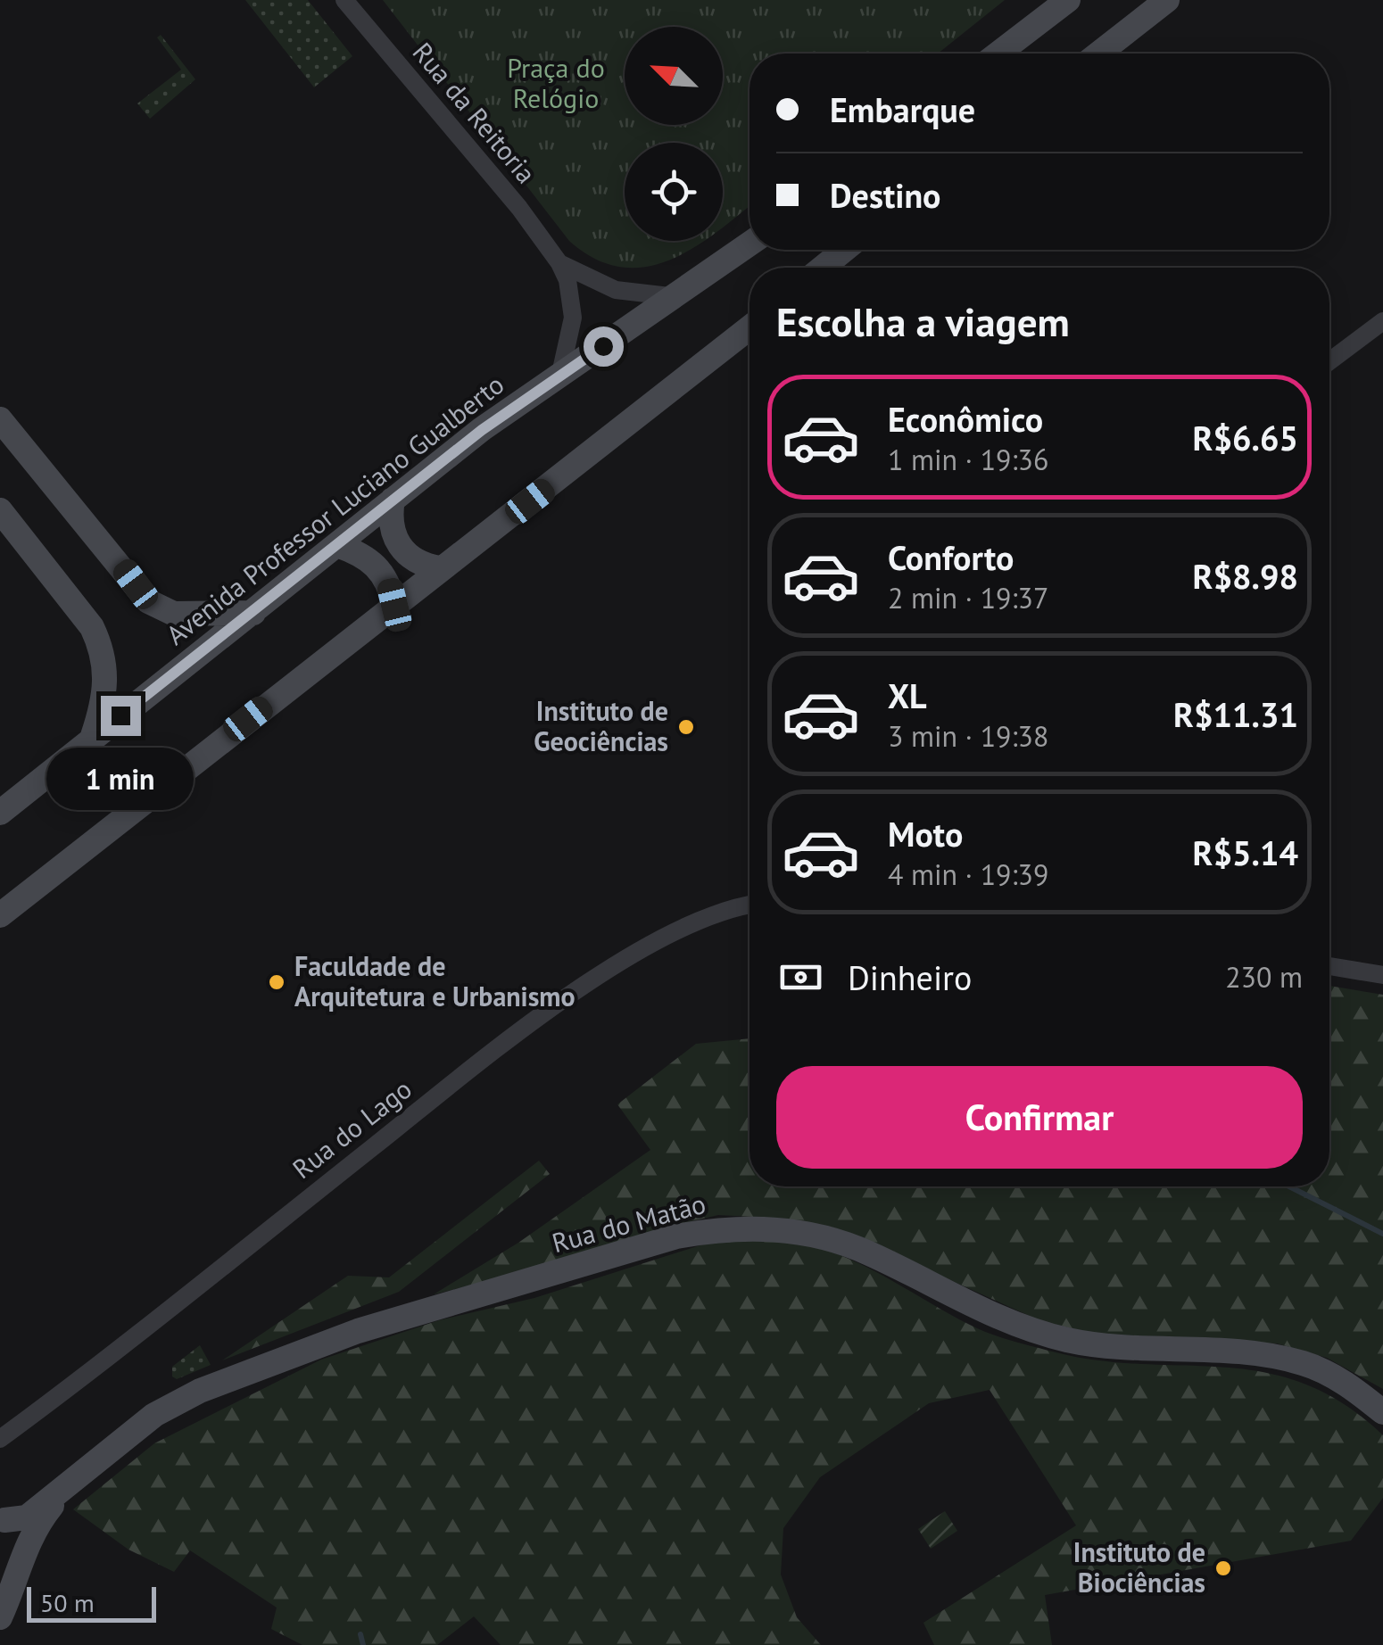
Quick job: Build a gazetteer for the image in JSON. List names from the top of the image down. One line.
{"streets":{"street":["Rua da Reitoria","Avenida Professor Luciano Gualberto","Rua do Lago","Rua do Matão"]},"crossings":[["Rua da Reitoria","Avenida Professor Luciano Gualberto"]],"parks":["Praça do Relógio"],"places":["Instituto de Geociências","Faculdade de Arquitetura e Urbanismo","Instituto de Biociências"],"scale_bar":"50 m","north":"top left","page":{"banner":["Embarque","Destino"],"heading":"Escolha a viagem","list":[{"name":"Econômico","note":"1 min · 19:36","value":"R$6.65"},{"name":"Conforto","note":"2 min · 19:37","value":"R$8.98"},{"name":"XL","note":"3 min · 19:38","value":"R$11.31"},{"name":"Moto","note":"4 min · 19:39","value":"R$5.14"}],"bubble":"1 min","pay":["Dinheiro","230 m"],"buttons":"Confirmar","scale":"50 m"}}
